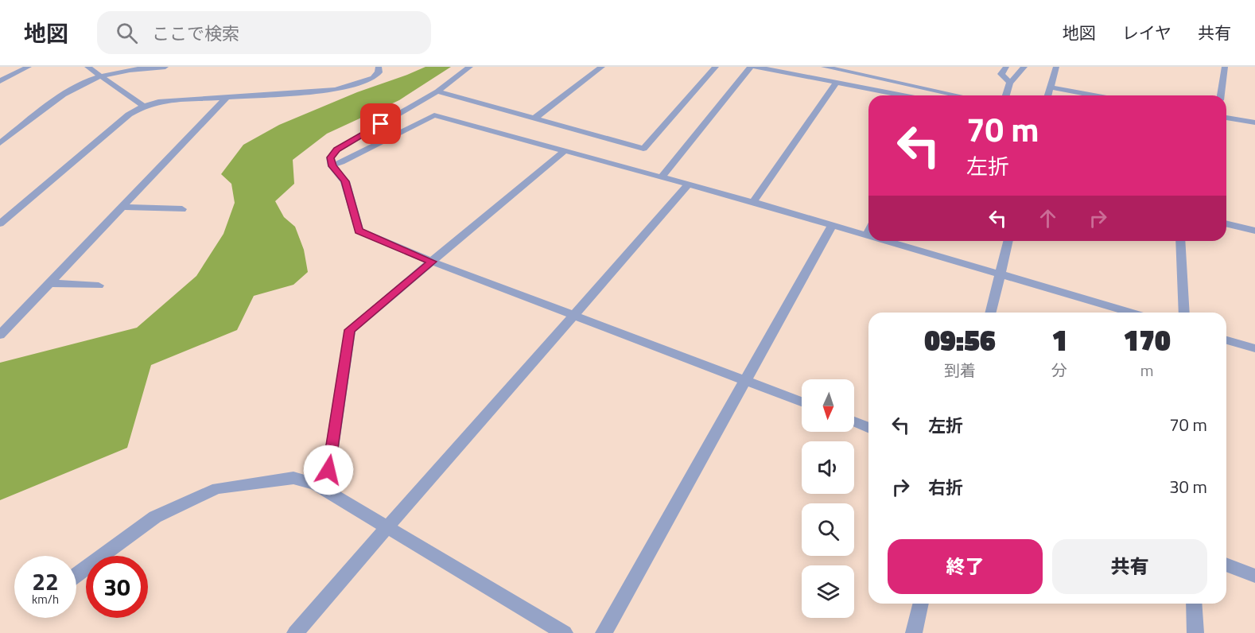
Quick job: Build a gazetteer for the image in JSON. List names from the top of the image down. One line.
{"north":"bottom","page":{"header":"地図","search":"ここで検索","nav":["地図","レイヤ","共有"],"turn":["70 m","左折"],"eta":["09:56","到着","1","分","170","m"],"list":[{"name":"左折","value":"70 m"},{"name":"右折","value":"30 m"}],"buttons":["終了","共有"],"speed":"22 km/h","limit":"30"}}
